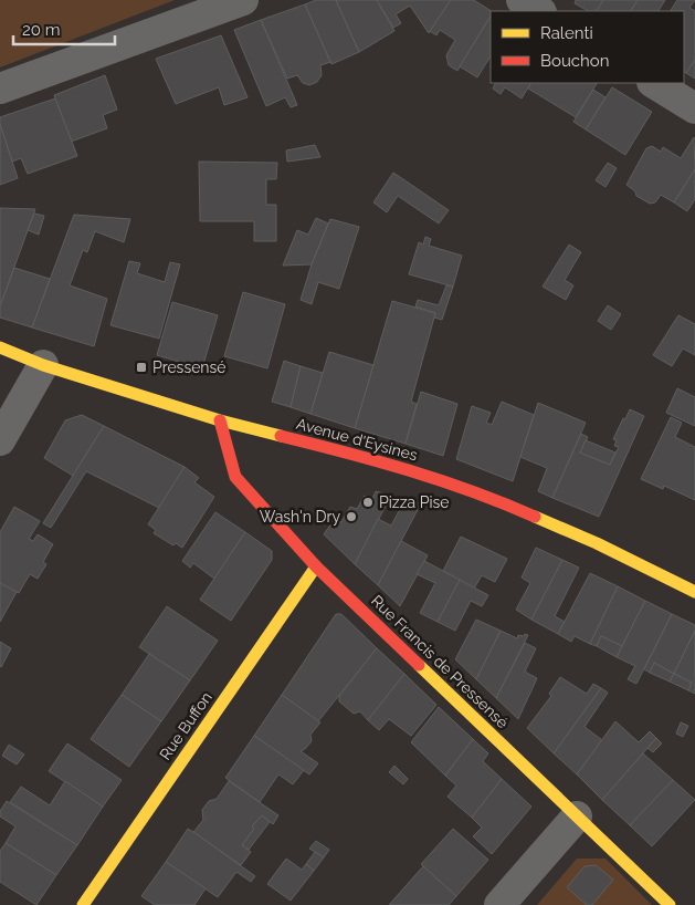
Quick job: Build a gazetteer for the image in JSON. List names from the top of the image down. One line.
{"streets":{"street":["Avenue d'Eysines","Rue Francis de Pressensé","Rue Buffon"]},"crossings":[["Avenue d'Eysines","Rue Francis de Pressensé"],["Rue Francis de Pressensé","Rue Buffon"]],"places":{"transit":["Pressensé"],"other":["Pizza Pise","Wash'n Dry"]},"legend":["Ralenti","Bouchon"],"scale_bar":"20 m"}
